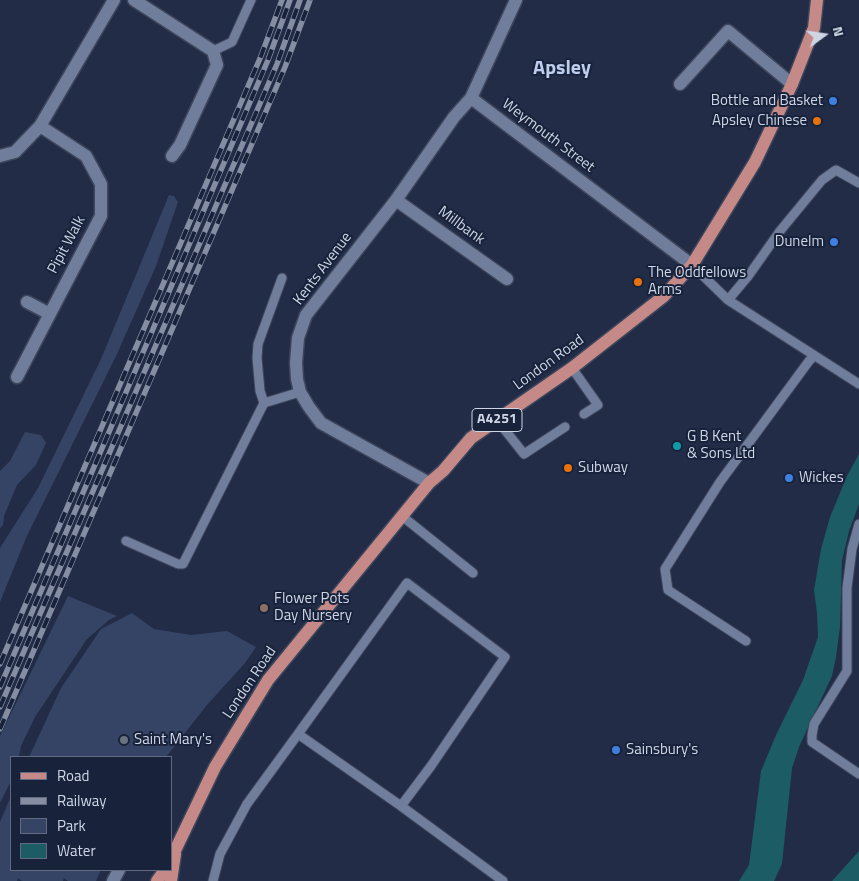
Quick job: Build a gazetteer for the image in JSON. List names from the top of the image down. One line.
{"streets":{"main road":["London Road","A4251"],"street":["Weymouth Street","Millbank","Pipit Walk","Kents Avenue"]},"crossings":[["Weymouth Street","Kents Avenue"],["Weymouth Street","London Road"],["Millbank","Kents Avenue"],["Kents Avenue","London Road"]],"districts":["Apsley"],"places":["Bottle and Basket","Apsley Chinese","Dunelm","The Oddfellows Arms","G B Kent & Sons Ltd","Subway","Wickes","Flower Pots Day Nursery","Saint Mary's","Sainsbury's"],"legend":["Road","Railway","Park","Water"],"north":"right"}
